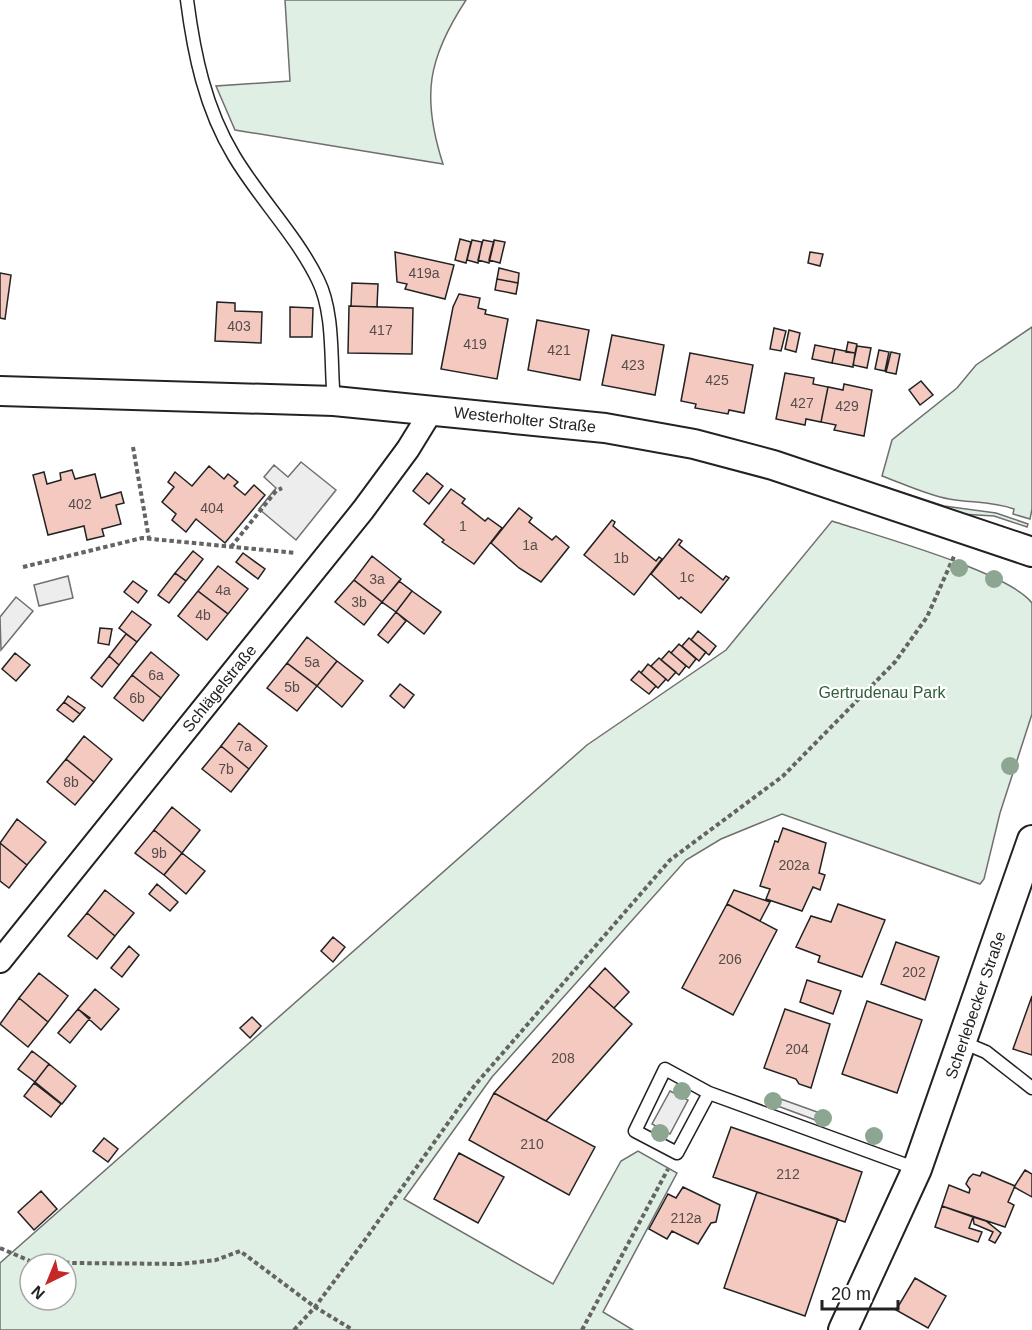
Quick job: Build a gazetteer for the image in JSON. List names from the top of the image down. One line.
{"streets":{"street":["Westerholter Straße","Schlägelstraße","Scherlebecker Straße"]},"crossings":[["Westerholter Straße","Schlägelstraße"]],"parks":["Gertrudenau Park"],"house_numbers":["419a","403","417","419","421","423","425","427","429","402","404","1","1a","1b","1c","3a","4a","3b","4b","5a","6a","5b","6b","7a","7b","8b","9b","202a","206","202","204","208","210","212","212a"],"scale_bar":"20 m","north":"bottom left"}
